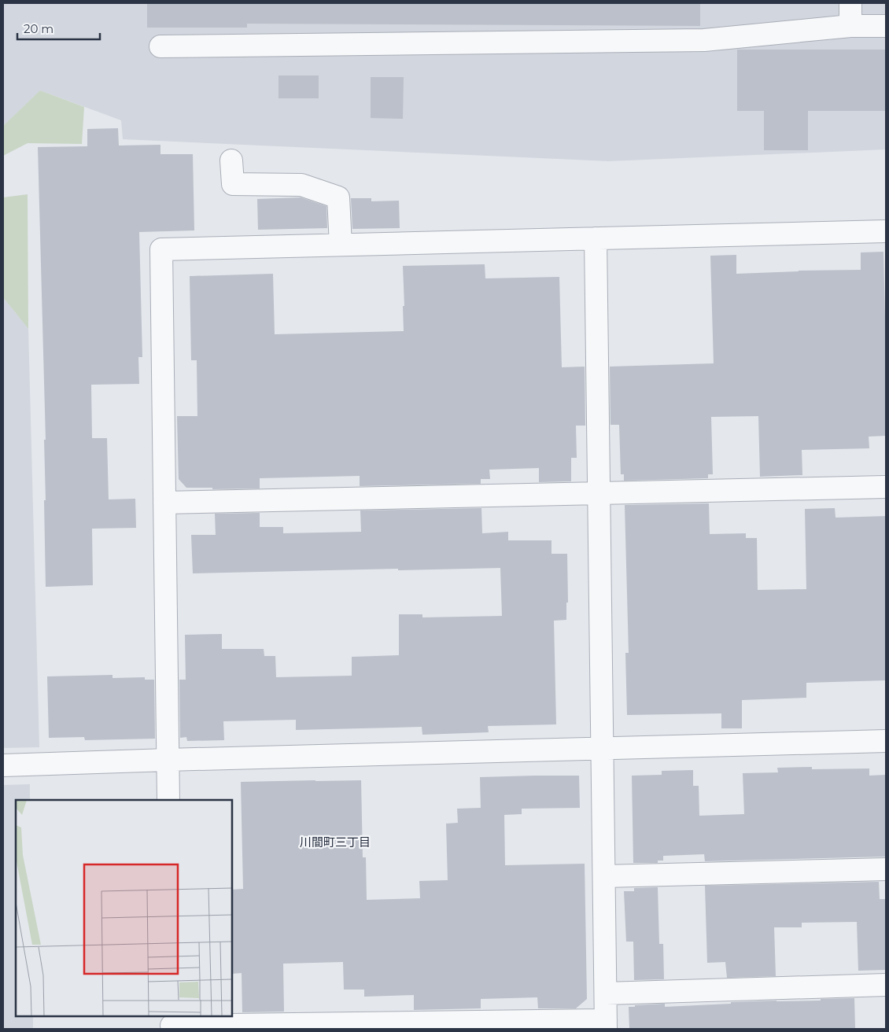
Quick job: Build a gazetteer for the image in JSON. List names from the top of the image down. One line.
{"districts":["川間町三丁目"],"scale_bar":"20 m"}
